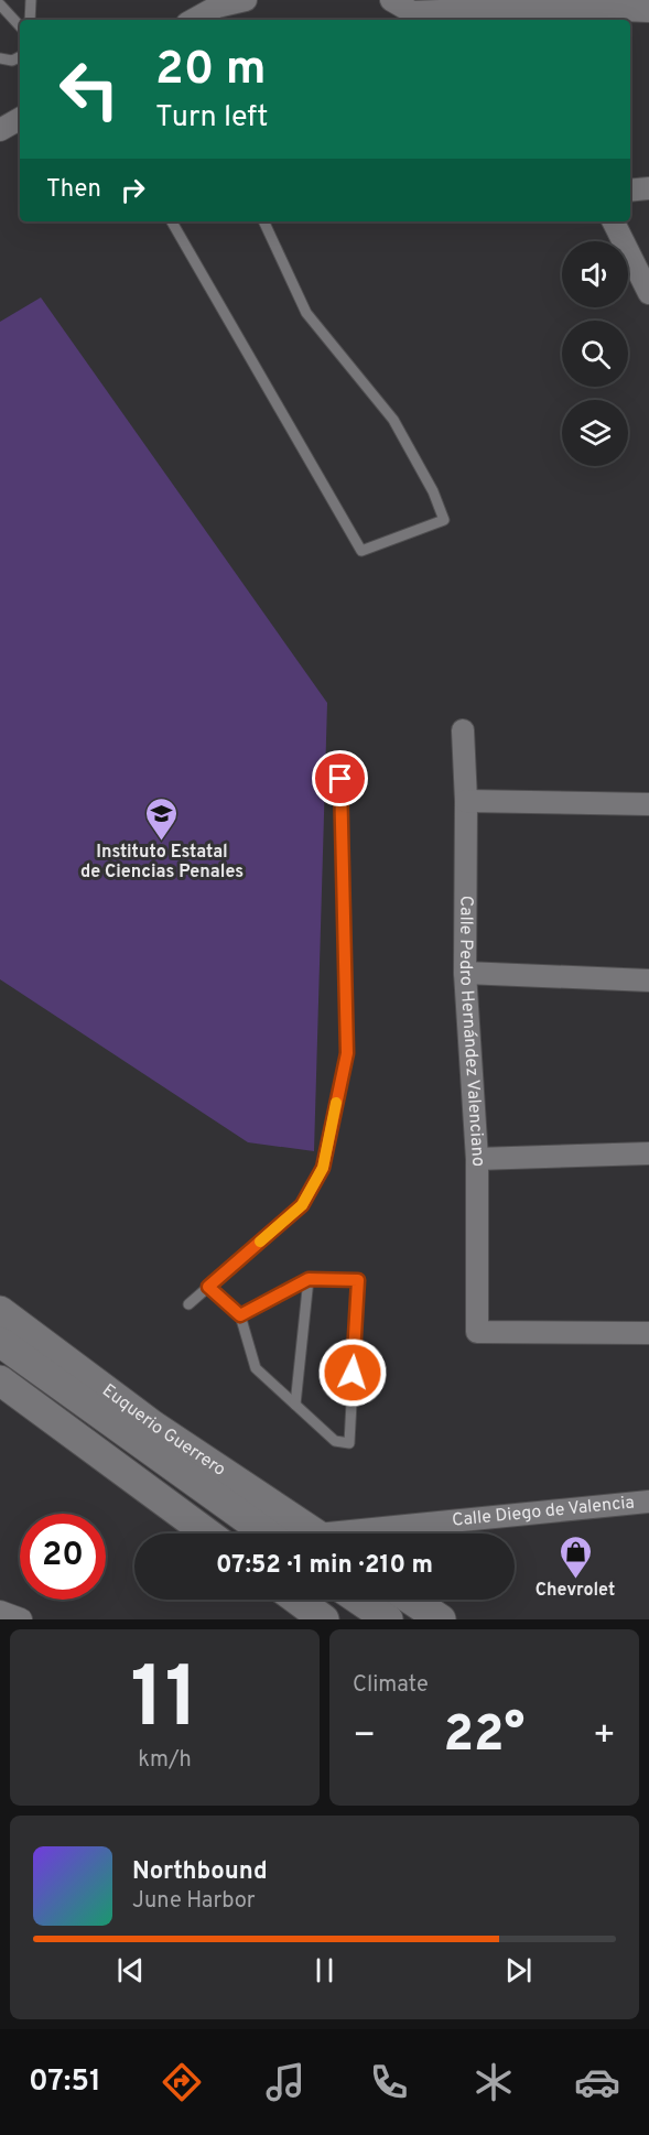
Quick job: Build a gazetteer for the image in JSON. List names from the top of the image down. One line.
{"streets":{"main road":["Euquerio Guerrero"],"street":["Calle Pedro Hernández Valenciano","Calle Diego de Valencia"]},"places":{"school or university":["Instituto Estatal de Ciencias Penales"],"shop":["Chevrolet"]},"page":{"turn":["20 m","Turn left"],"then":"Then","limit":"20","trip":"07:52 · 1 min · 210 m","tile":[["11","km/h"],"Climate"],"heat":["−","22°","+"],"song":["Northbound","June Harbor"],"tabs":"07:51"}}
